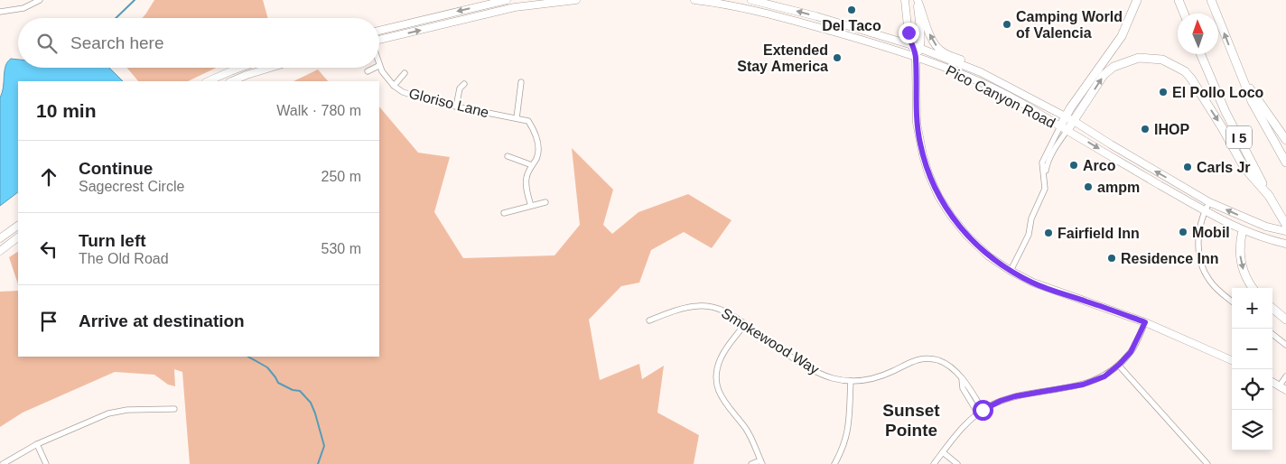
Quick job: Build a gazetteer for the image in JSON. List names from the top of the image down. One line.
{"streets":{"highway":["I 5"],"main road":["Pico Canyon Road"],"street":["Gloriso Lane","Smokewood Way"]},"districts":["Sunset Pointe"],"places":["Del Taco","Camping World of Valencia","Extended Stay America","El Pollo Loco","IHOP","Arco","Carls Jr","ampm","Mobil","Fairfield Inn","Residence Inn"],"north":"top","page":{"search":"Search here","heading":["10 min","Walk · 780 m"],"list":[["Continue","Sagecrest Circle","250 m"],["Turn left","The Old Road","530 m"],"Arrive at destination"],"map_buttons":["+","−"]}}
